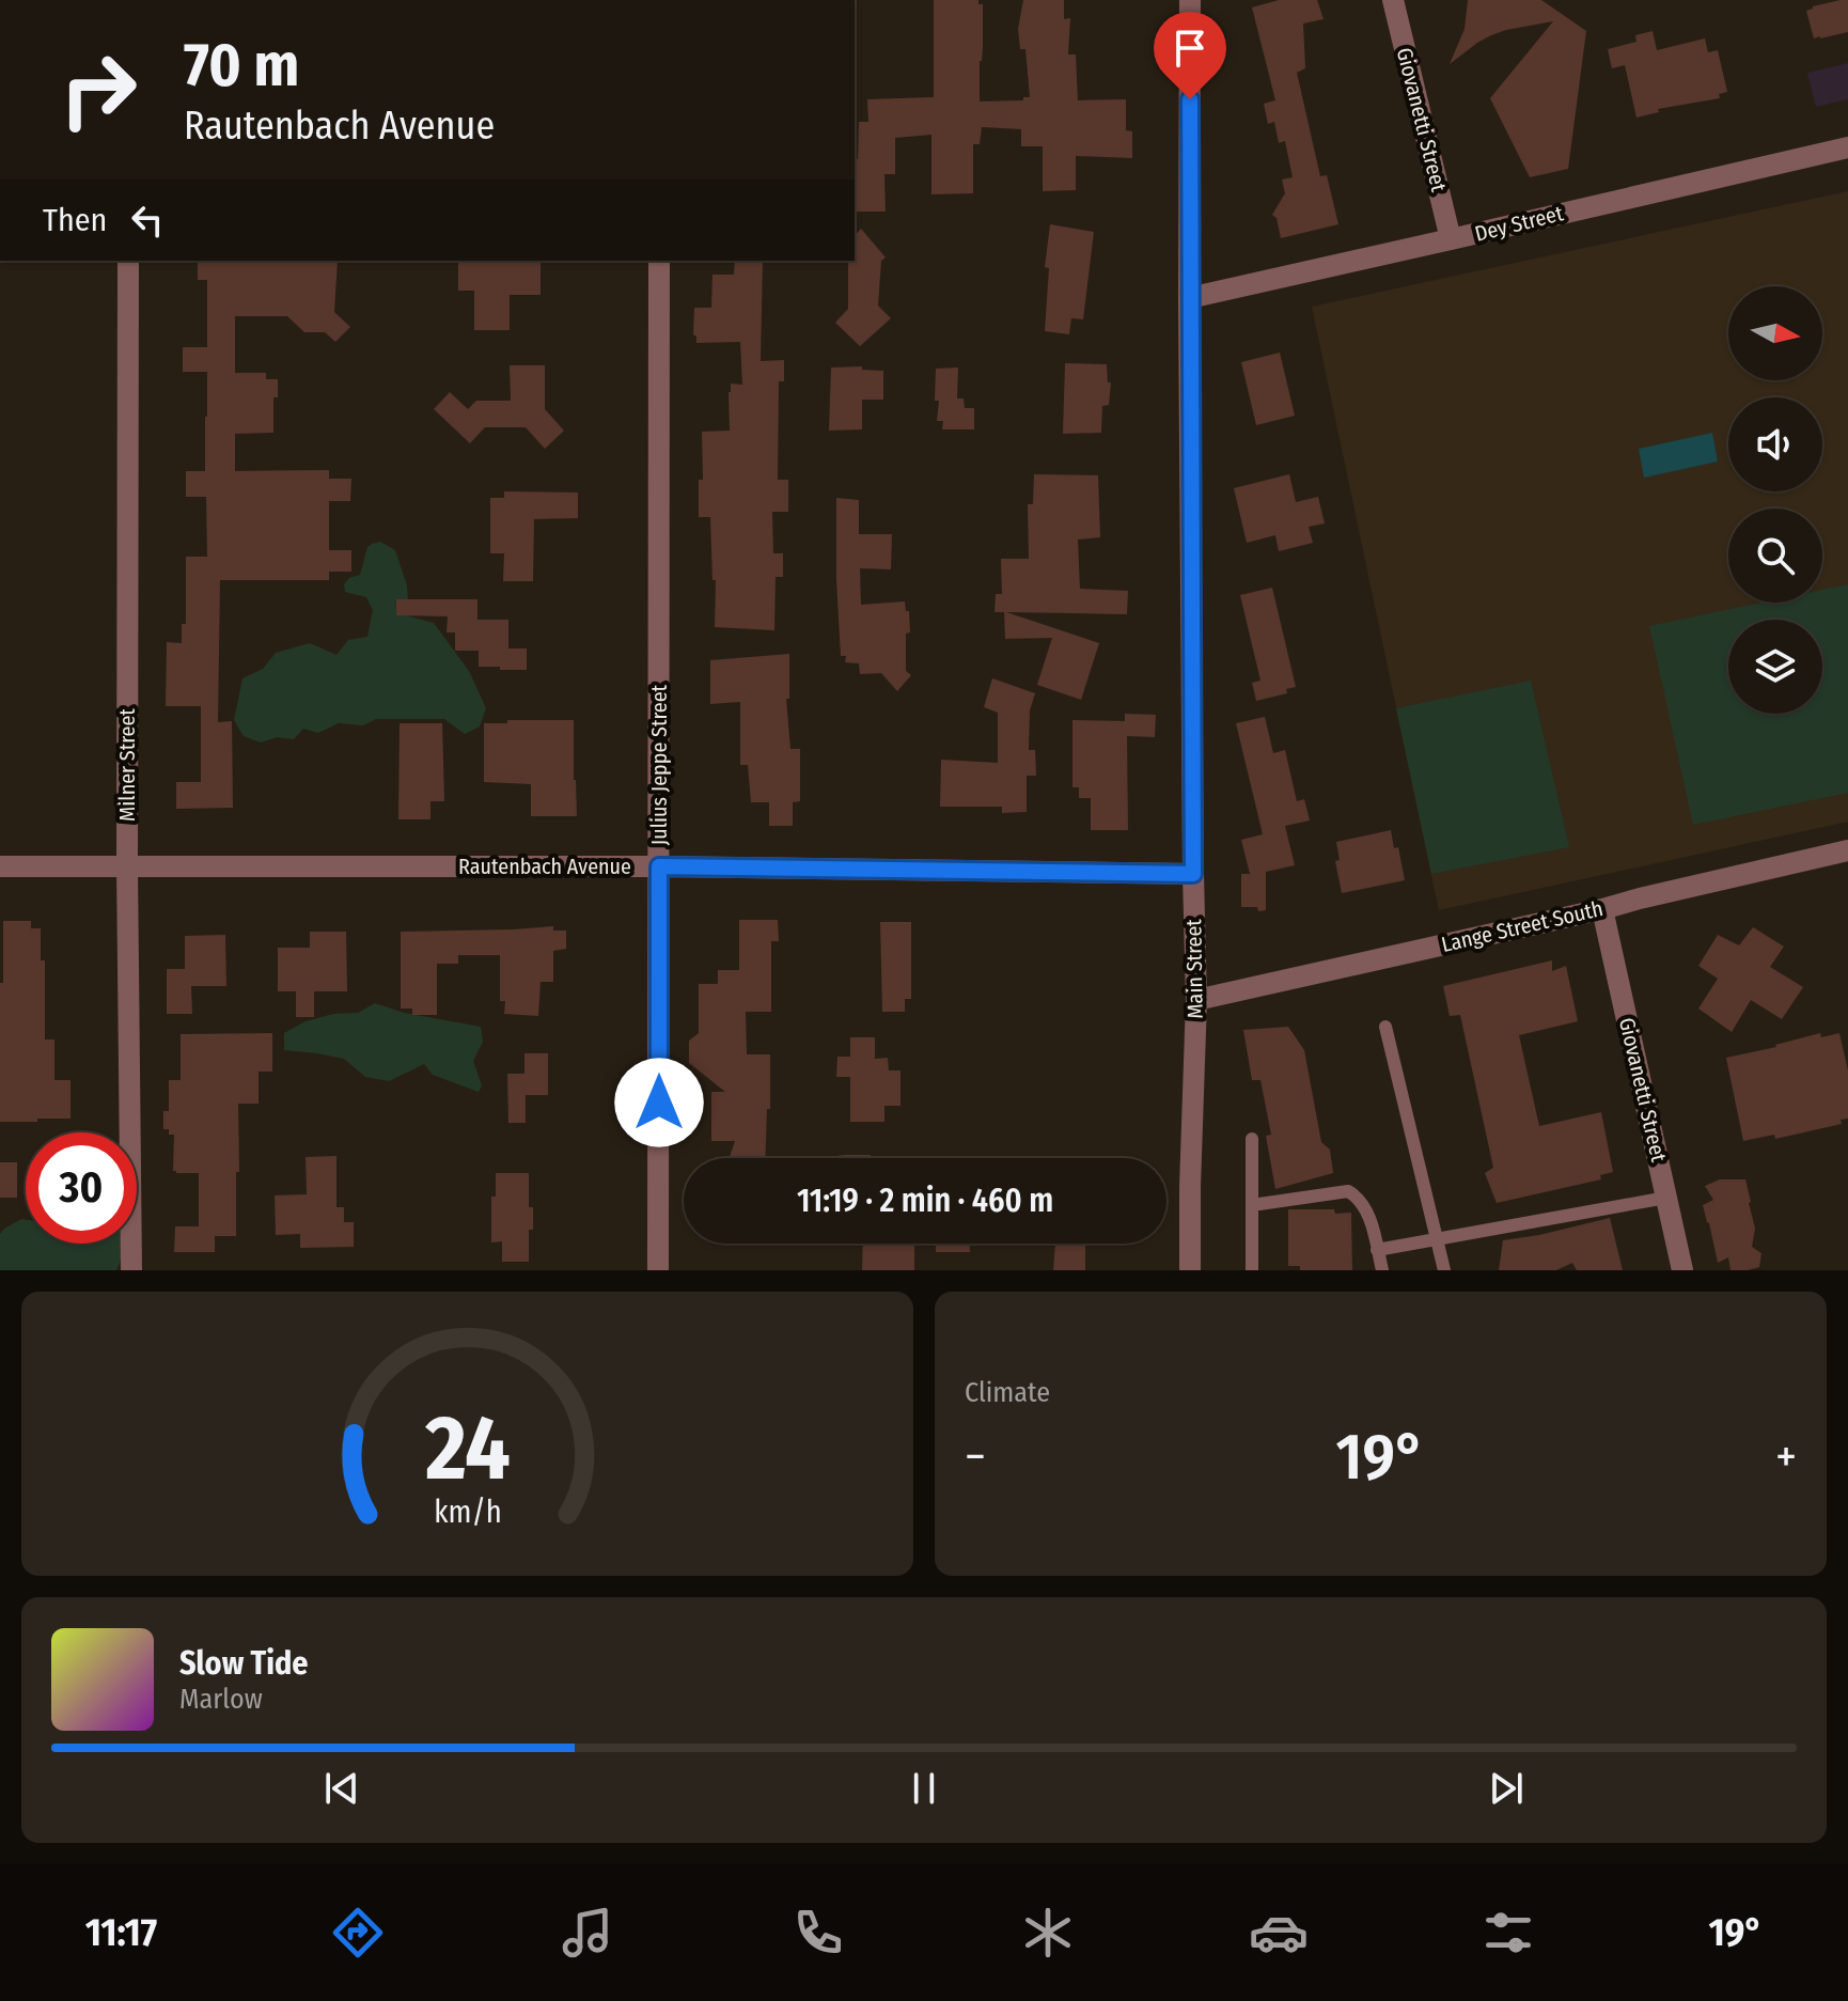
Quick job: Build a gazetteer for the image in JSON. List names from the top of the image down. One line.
{"streets":{"street":["Giovanetti Street","Dey Street","Milner Street","Julius Jeppe Street","Rautenbach Avenue","Lange Street South","Main Street"]},"crossings":[["Giovanetti Street","Dey Street"],["Giovanetti Street","Lange Street South"],["Dey Street","Main Street"],["Milner Street","Rautenbach Avenue"],["Julius Jeppe Street","Rautenbach Avenue"],["Rautenbach Avenue","Main Street"],["Lange Street South","Main Street"]],"north":"right","page":{"turn":["70 m","Rautenbach Avenue"],"then":"Then","limit":"30","trip":"11:19 · 2 min · 460 m","tile":"Climate","heat":["−","19°","+"],"song":["Slow Tide","Marlow"],"tabs":["11:17","19°"],"gauge":["24","km/h"]}}
